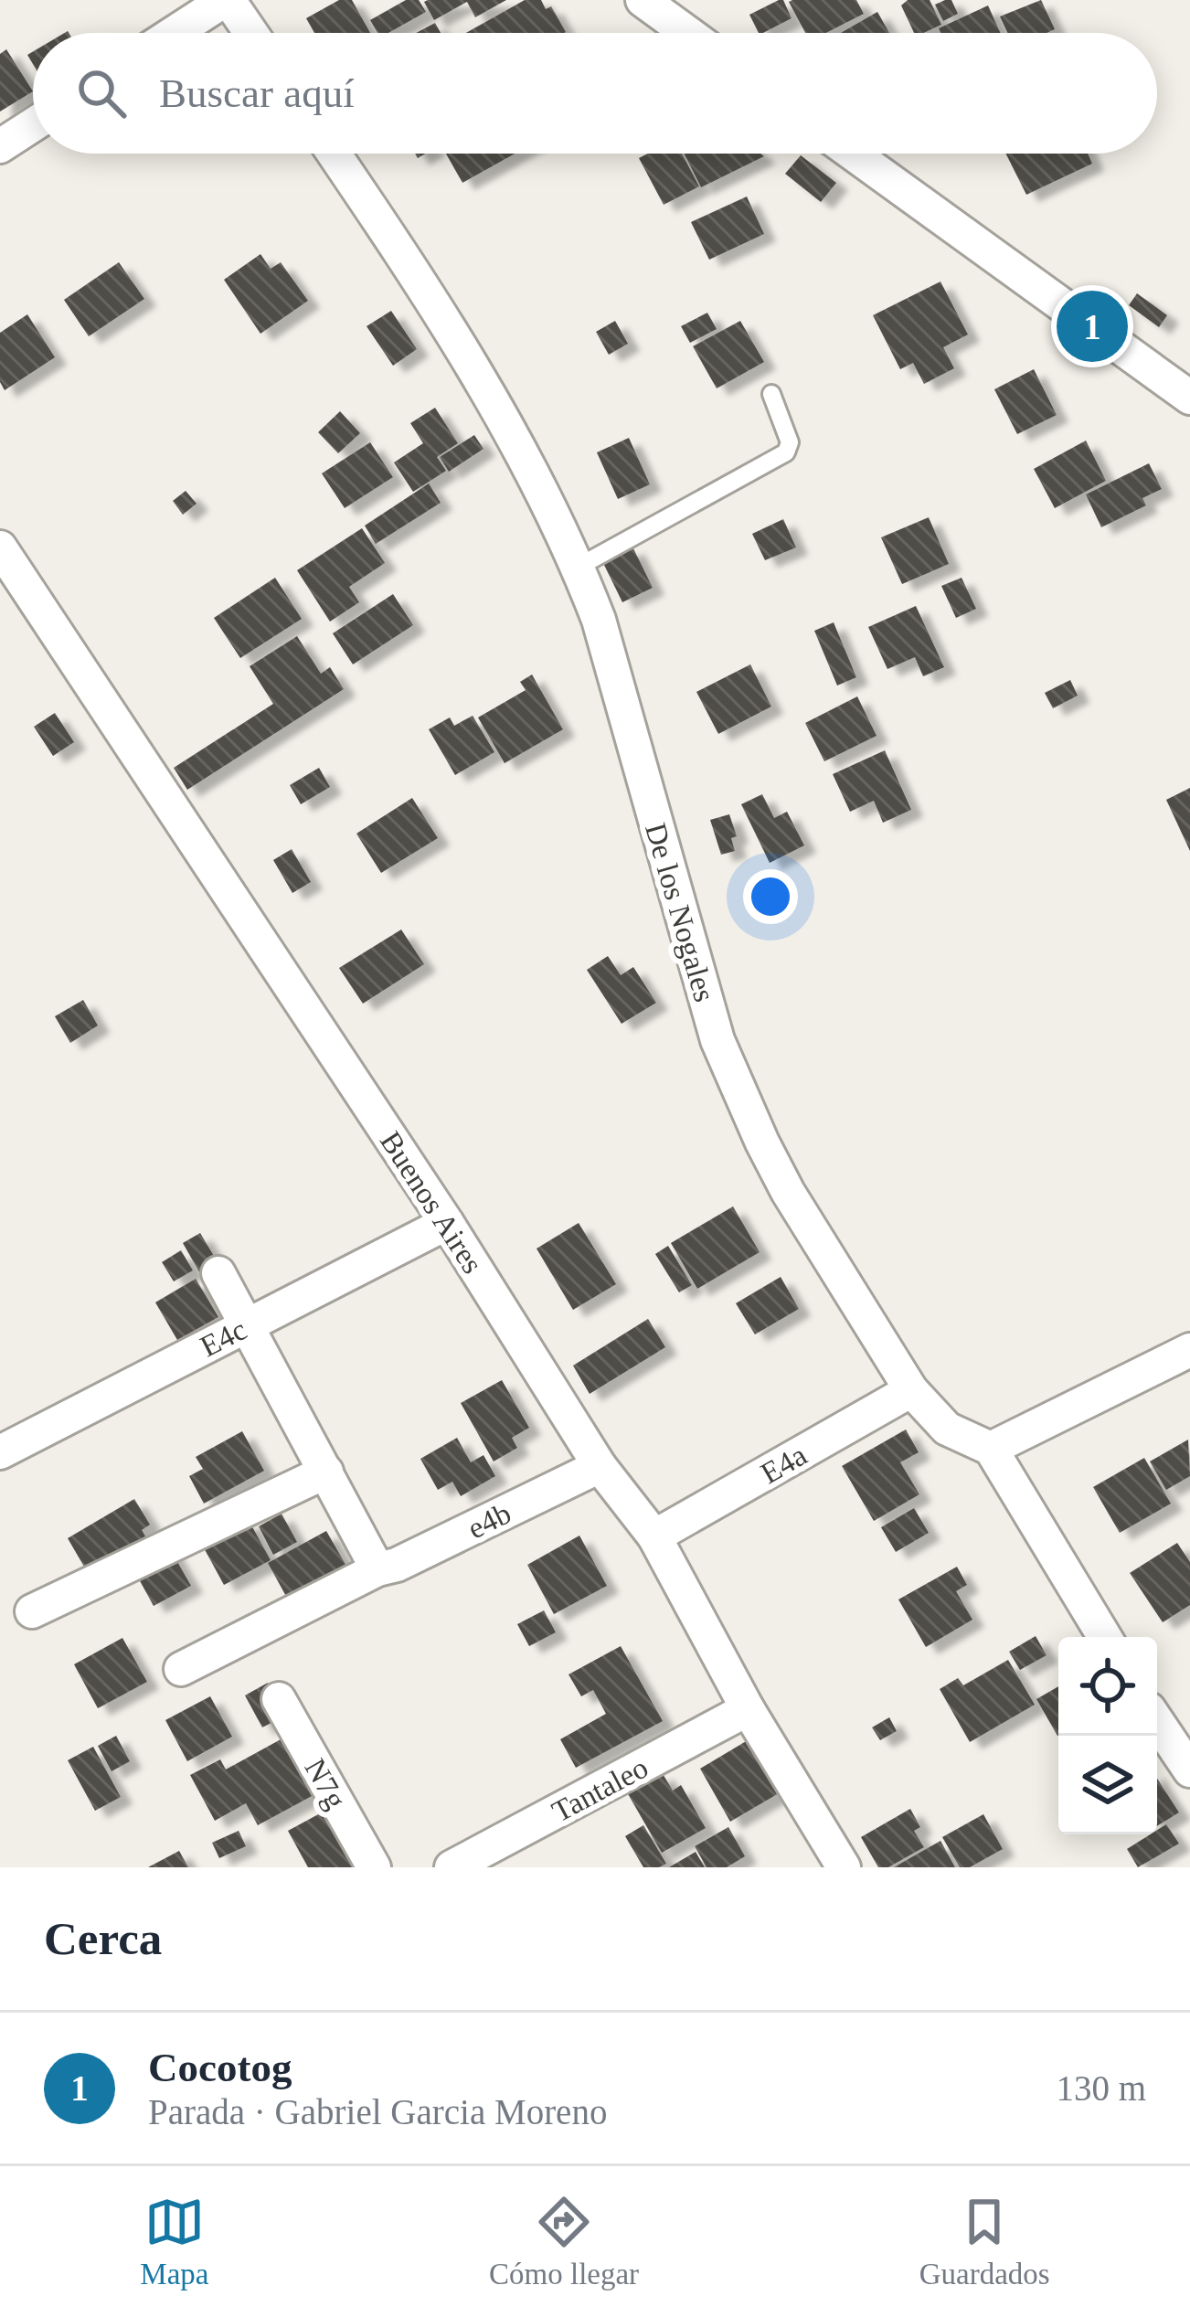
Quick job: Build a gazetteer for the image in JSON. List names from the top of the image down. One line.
{"streets":{"street":["De los Nogales","Buenos Aires","E4c","E4a","e4b","N7g","Tantaleo"]},"crossings":[["De los Nogales","E4a"],["Buenos Aires","E4c"],["Buenos Aires","E4a"],["Buenos Aires","e4b"],["Buenos Aires","Tantaleo"]],"page":{"search":"Buscar aquí","pins":"1","heading":"Cerca","list":[{"mark":"1","name":"Cocotog","note":"Parada · Gabriel Garcia Moreno","value":"130 m"}],"nav":["Mapa","Cómo llegar","Guardados"]}}
